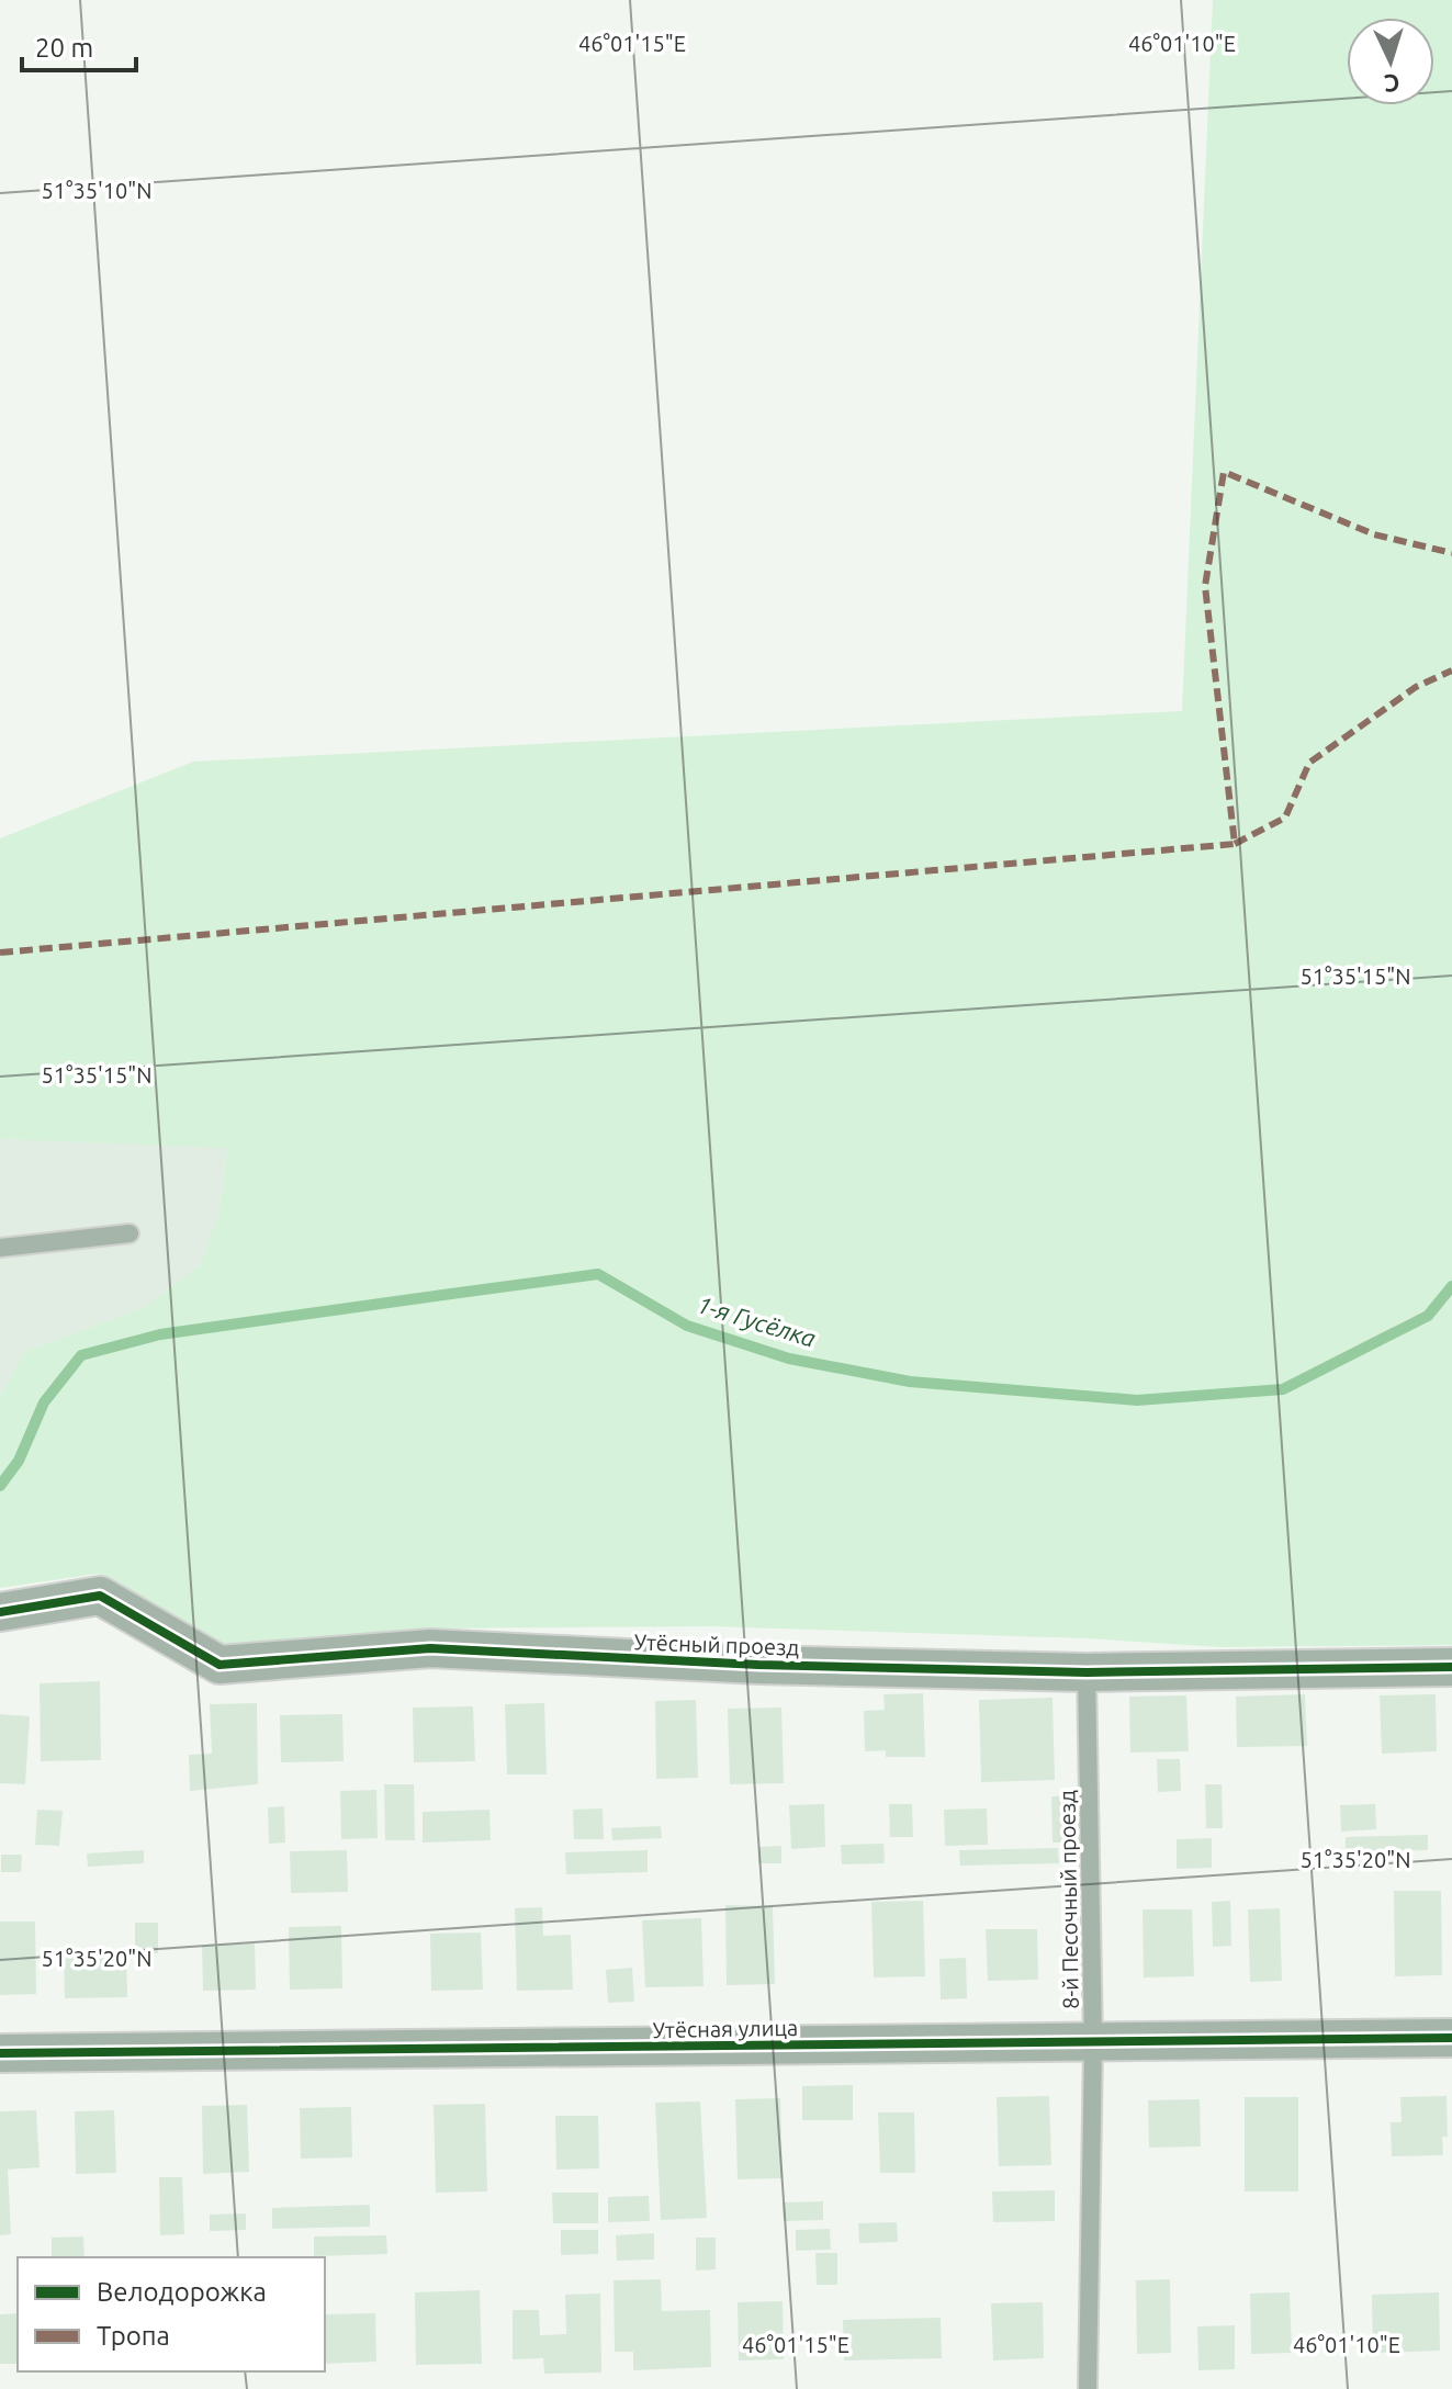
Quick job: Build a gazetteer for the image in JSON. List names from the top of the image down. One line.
{"streets":{"street":["Утёсный проезд","Утёсная улица"],"lane":["8-й Песочный проезд"]},"crossings":[["Утёсный проезд","8-й Песочный проезд"],["8-й Песочный проезд","Утёсная улица"]],"water":["1-я Гусёлка"],"legend":["Велодорожка","Тропа"],"scale_bar":"20 m","north":"bottom","coordinates":["46°01'15\"E","46°01'10\"E","51°35'10\"N","51°35'15\"N","51°35'20\"N"]}
